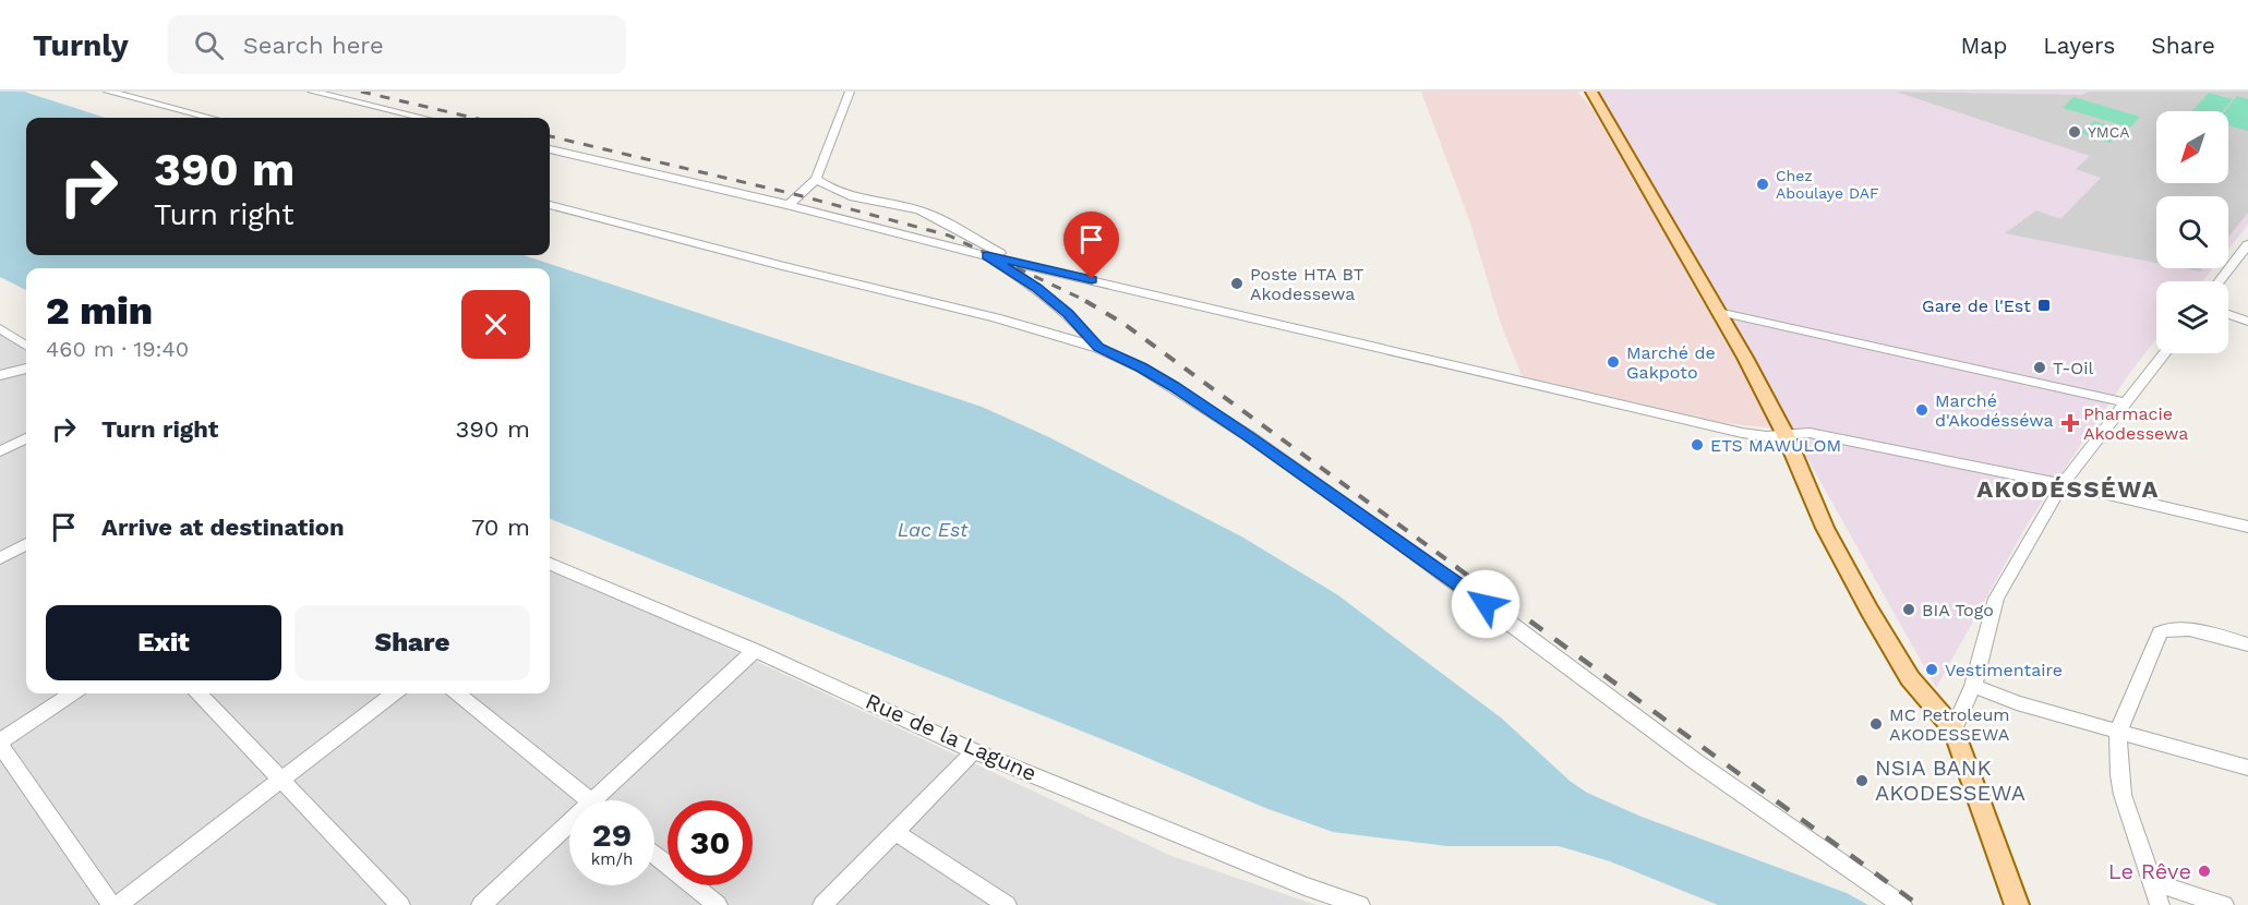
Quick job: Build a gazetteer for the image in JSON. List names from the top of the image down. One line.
{"streets":{"street":["Rue de la Lagune"]},"districts":["AKODÉSSÉWA"],"water":["Lac Est"],"places":{"other":["YMCA","Chez Aboulaye DAF","Poste HTA BT Akodessewa","Marché de Gakpoto","T-Oil","Marché d'Akodésséwa","ETS MAWULOM","BIA Togo","Vestimentaire","MC Petroleum AKODESSEWA","NSIA BANK AKODESSEWA","Le Rêve"],"transit":["Gare de l'Est"],"health":["Pharmacie Akodessewa"]},"north":"bottom left","page":{"header":"Turnly","search":"Search here","nav":["Map","Layers","Share"],"turn":["390 m","Turn right"],"heading":["2 min","460 m · 19:40"],"list":[{"name":"Turn right","value":"390 m"},{"name":"Arrive at destination","value":"70 m"}],"buttons":["Exit","Share"],"speed":"29 km/h","limit":"30"}}
